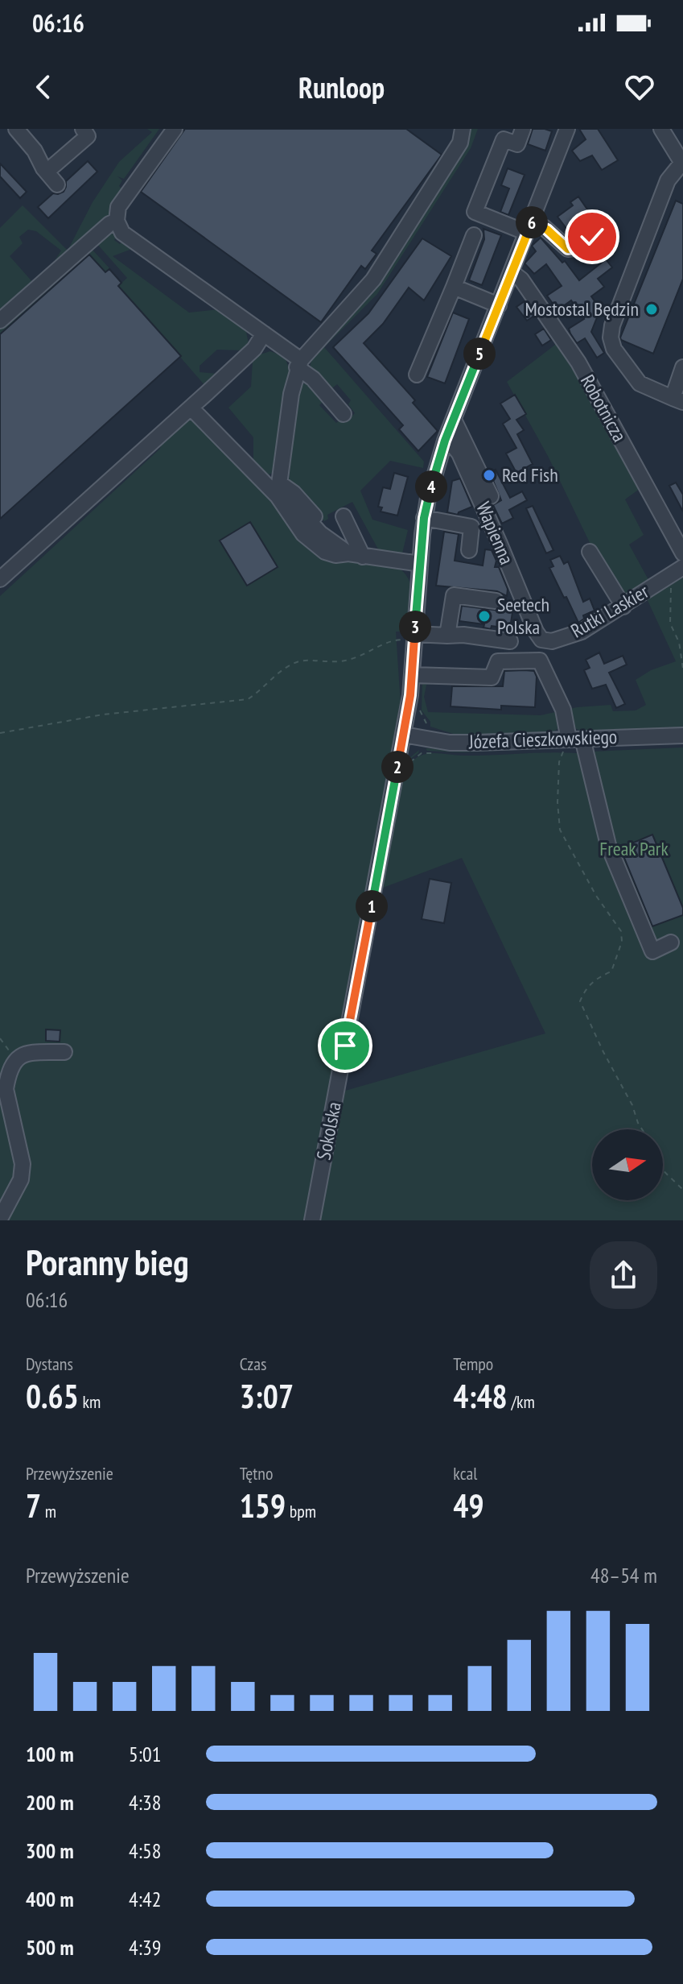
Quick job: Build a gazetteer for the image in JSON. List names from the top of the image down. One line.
{"streets":{"street":["Robotnicza","Wapienna","Rutki Laskier","Józefa Cieszkowskiego","Sokolska"]},"crossings":[["Robotnicza","Sokolska"],["Wapienna","Rutki Laskier"],["Wapienna","Sokolska"],["Józefa Cieszkowskiego","Sokolska"]],"parks":["Freak Park"],"places":["Mostostal Będzin","Red Fish","Seetech Polska"],"north":"right","page":{"status":"06:16","header":"Runloop","pins":["6","5","4","3","2","1"],"heading":["Poranny bieg","06:16"],"stats":[["Dystans","0.65 km"],["Czas","3:07"],["Tempo","4:48 /km"],["Przewyższenie","7 m"],["Tętno","159 bpm"],["kcal","49"]],"chart":["Przewyższenie","48–54 m"],"list":[{"name":"100 m","note":"5:01"},{"name":"200 m","note":"4:38"},{"name":"300 m","note":"4:58"},{"name":"400 m","note":"4:42"},{"name":"500 m","note":"4:39"}]}}
